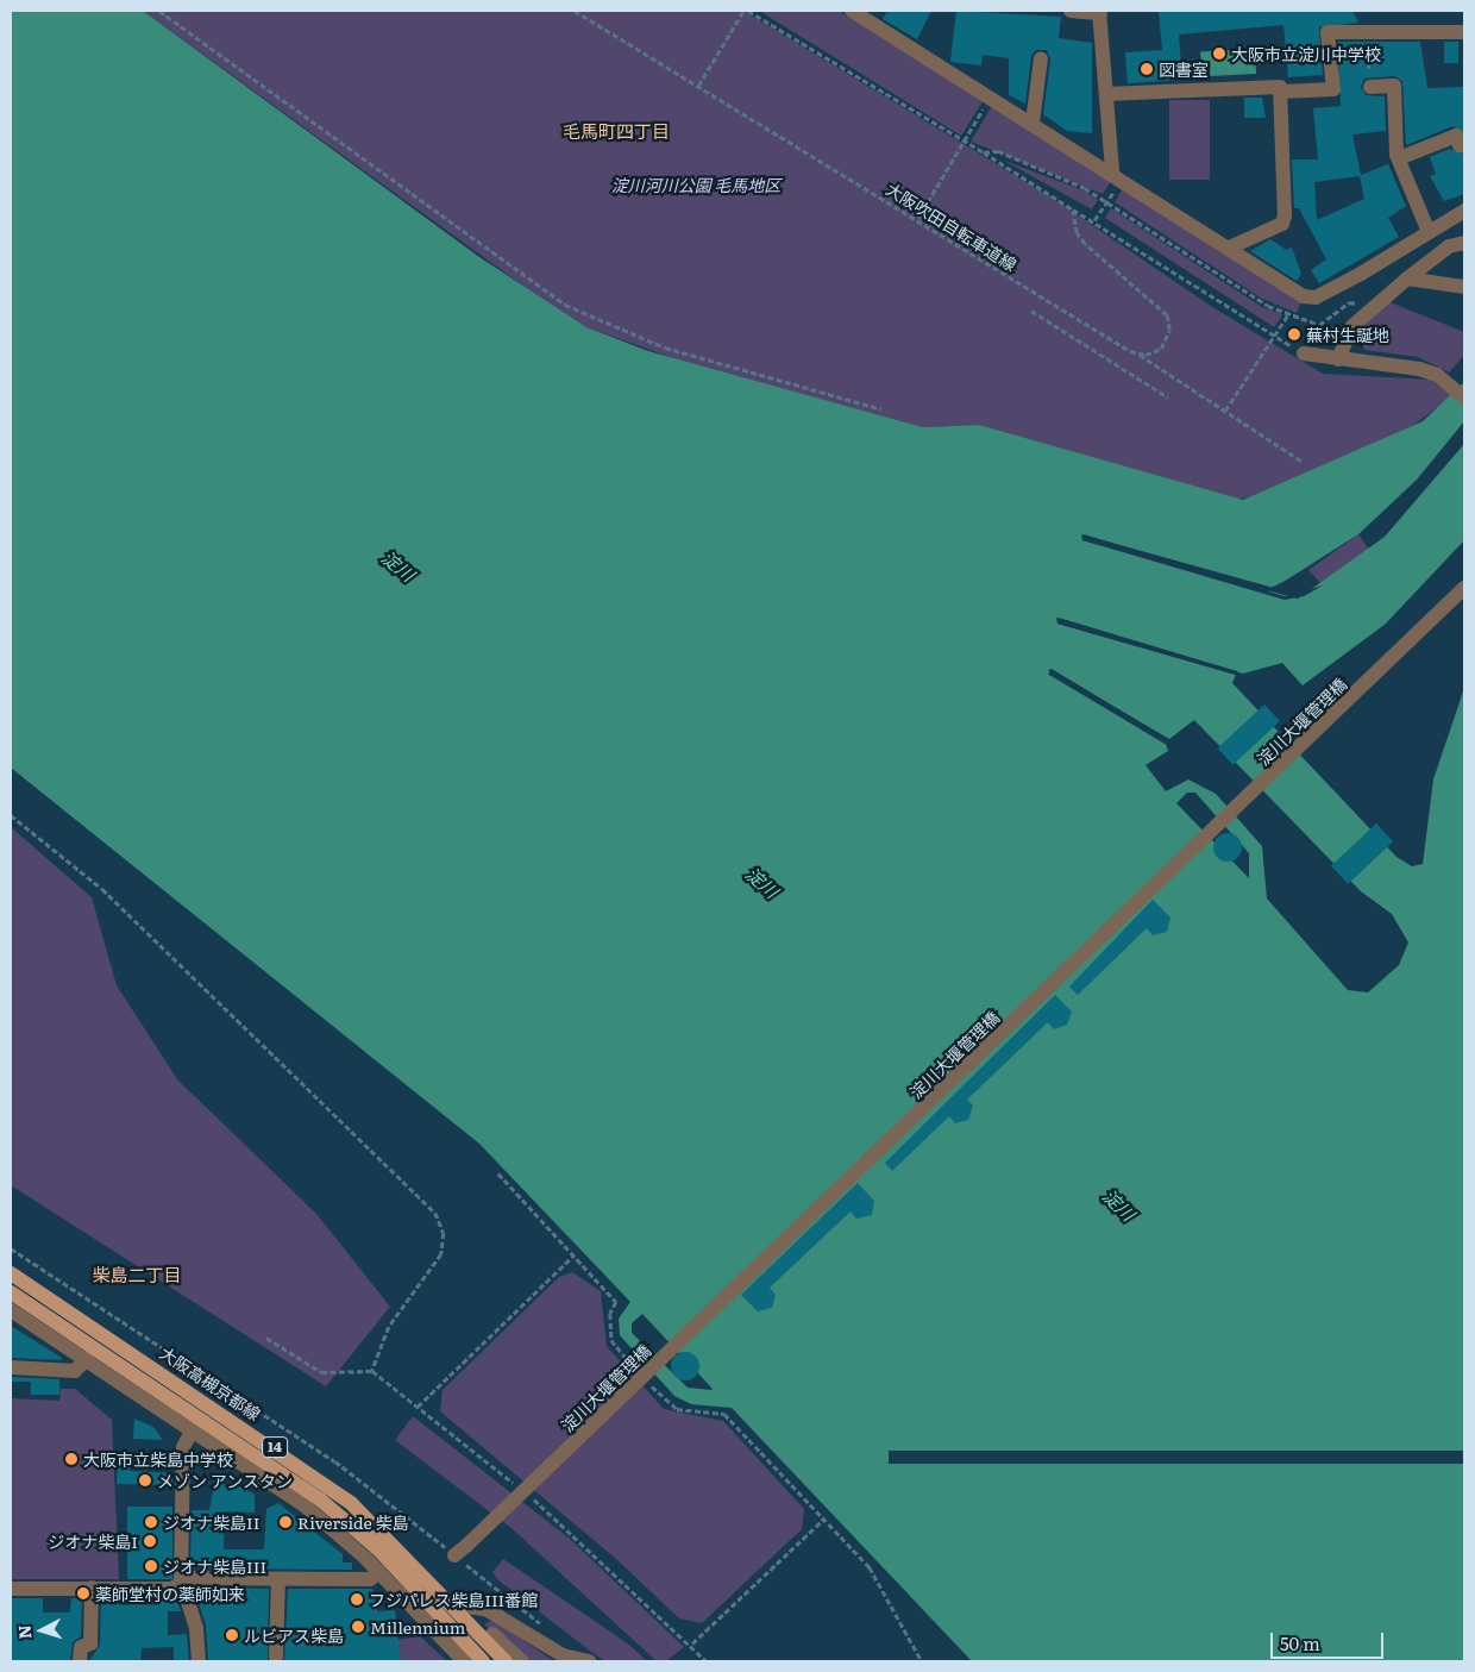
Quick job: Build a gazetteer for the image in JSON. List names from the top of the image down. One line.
{"streets":{"main road":["大阪高槻京都線","14"],"street":["淀川大堰管理橋"],"path":["大阪吹田自転車道線"]},"districts":["毛馬町四丁目","柴島二丁目"],"water":["淀川"],"parks":["淀川河川公園 毛馬地区"],"places":["大阪市立淀川中学校","図書室","蕪村生誕地","大阪市立柴島中学校","メゾン アンスタン","ジオナ柴島II","Riverside 柴島","ジオナ柴島I","ジオナ柴島III","薬師堂村の薬師如来","フジパレス柴島III番館","Millennium","ルビアス柴島"],"scale_bar":"50 m","north":"left"}
